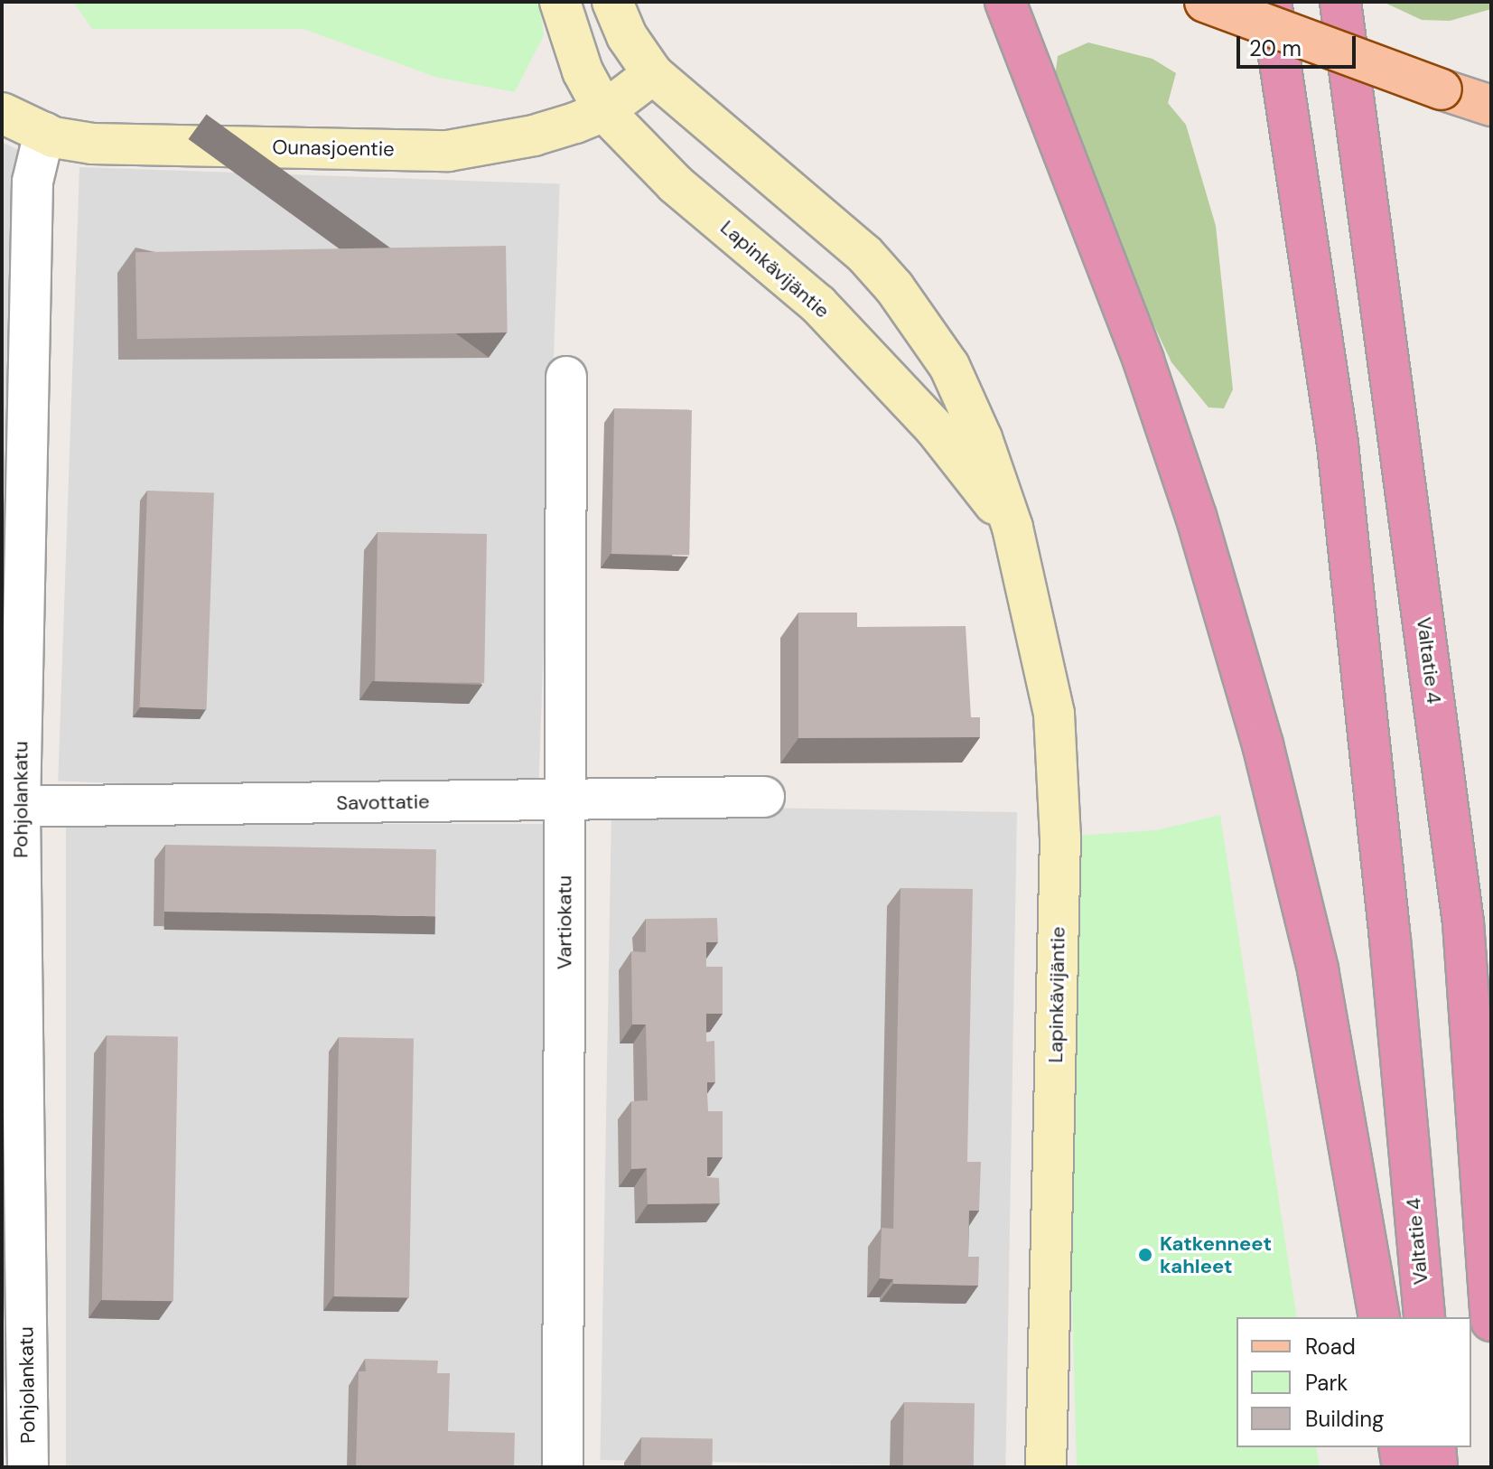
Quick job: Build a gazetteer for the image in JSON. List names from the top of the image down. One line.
{"streets":{"highway":["Valtatie 4"],"main road":["Ounasjoentie","Lapinkävijäntie"],"street":["Pohjolankatu","Savottatie","Vartiokatu"]},"crossings":[["Ounasjoentie","Lapinkävijäntie"],["Ounasjoentie","Pohjolankatu"],["Pohjolankatu","Savottatie"],["Savottatie","Vartiokatu"]],"places":["Katkenneet kahleet"],"legend":["Road","Park","Building"],"scale_bar":"20 m"}
